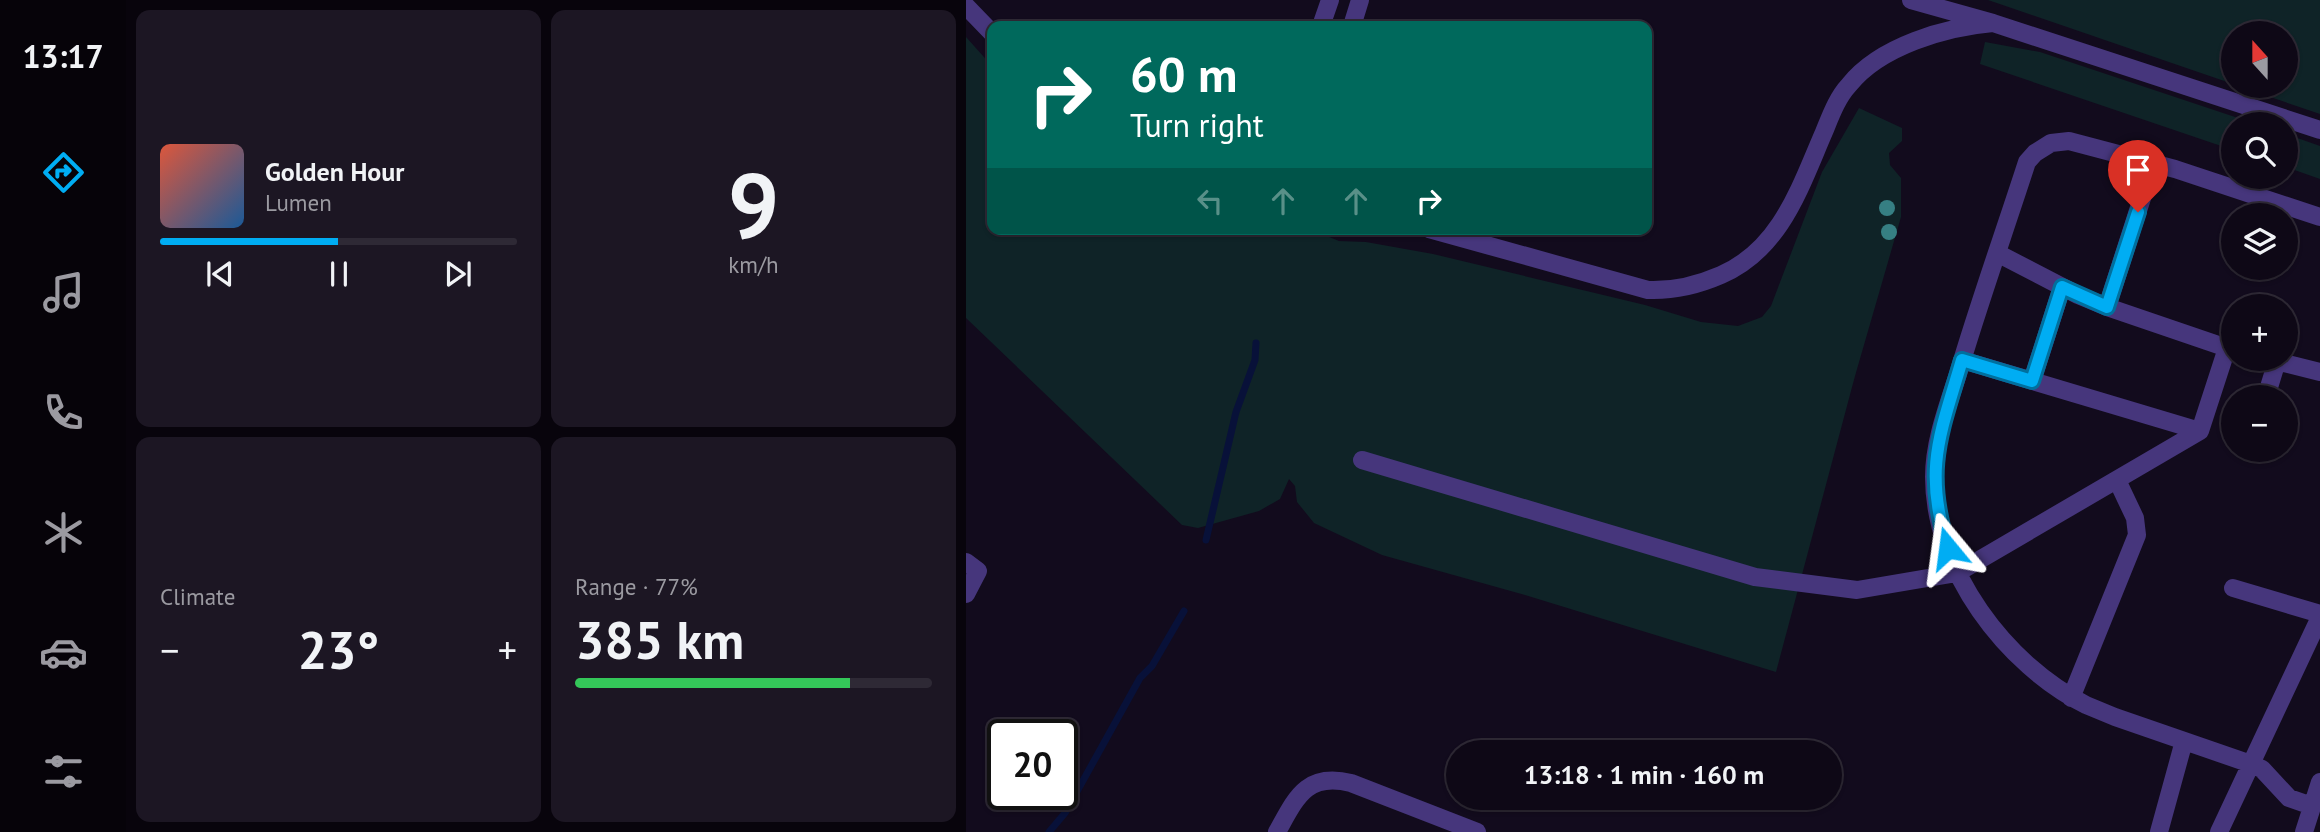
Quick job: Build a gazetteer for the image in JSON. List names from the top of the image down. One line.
{"north":"top","page":{"tabs":"13:17","tile":[["9","km/h"],"Climate",["Range · 77%","385 km"]],"map_buttons":["+","−"],"turn":["60 m","Turn right"],"song":["Golden Hour","Lumen"],"heat":["−","23°","+"],"limit":"20","trip":"13:18 · 1 min · 160 m"}}
